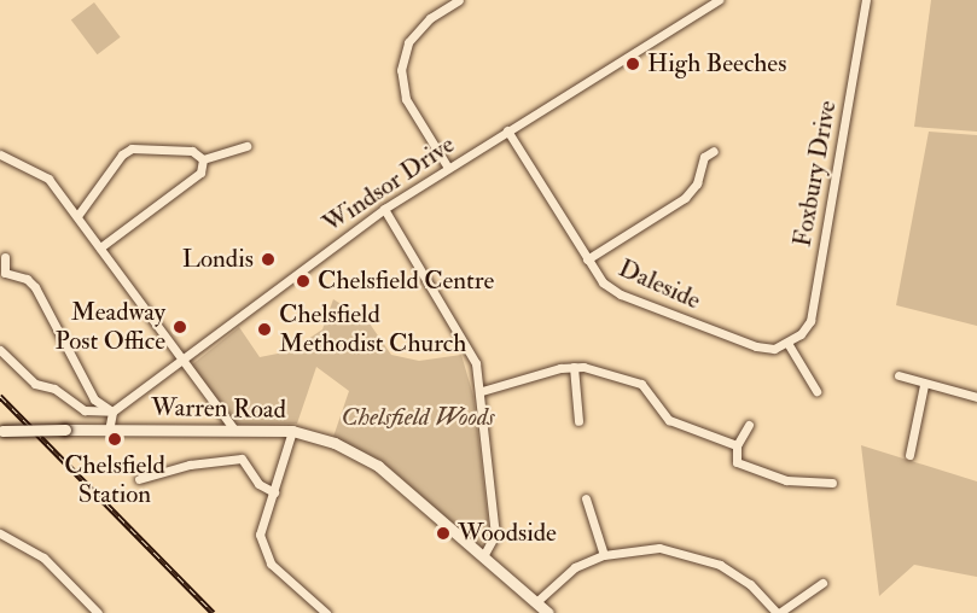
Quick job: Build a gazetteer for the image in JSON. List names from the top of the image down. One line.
{"streets":{"street":["Foxbury Drive","Windsor Drive","Daleside","Warren Road"]},"crossings":[["Foxbury Drive","Daleside"],["Windsor Drive","Daleside"]],"parks":["Chelsfield Woods"],"places":["High Beeches","Londis","Chelsfield Centre","Meadway Post Office","Chelsfield Methodist Church","Chelsfield Station","Woodside"]}
